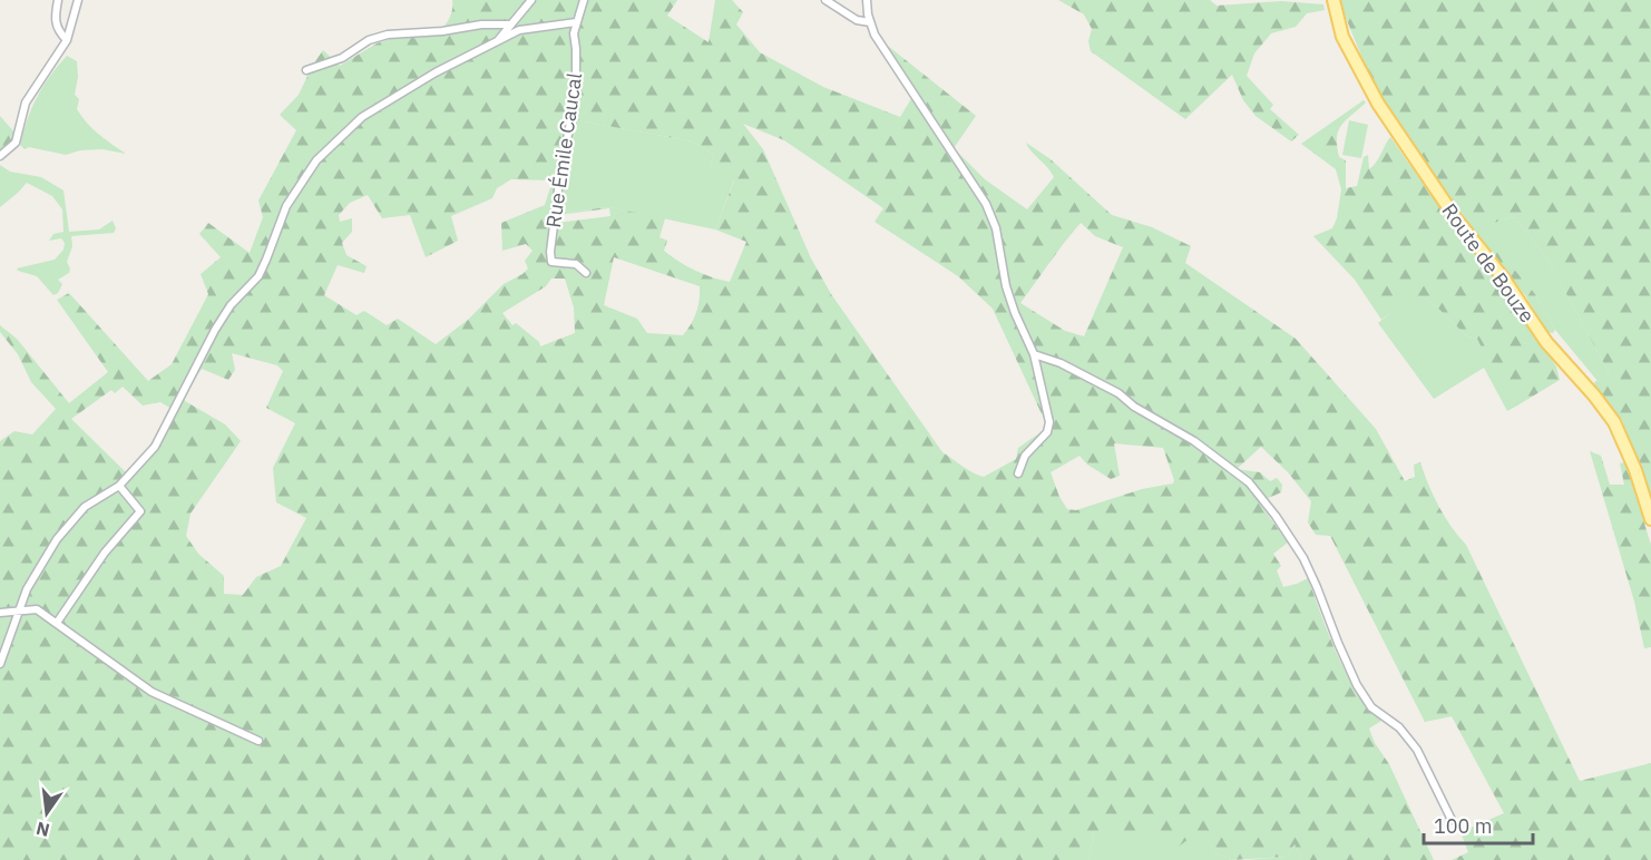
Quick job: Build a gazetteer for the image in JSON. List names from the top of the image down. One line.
{"streets":{"main road":["Route de Bouze"],"street":["Rue Émile Caucal"]},"scale_bar":"100 m","north":"bottom"}
